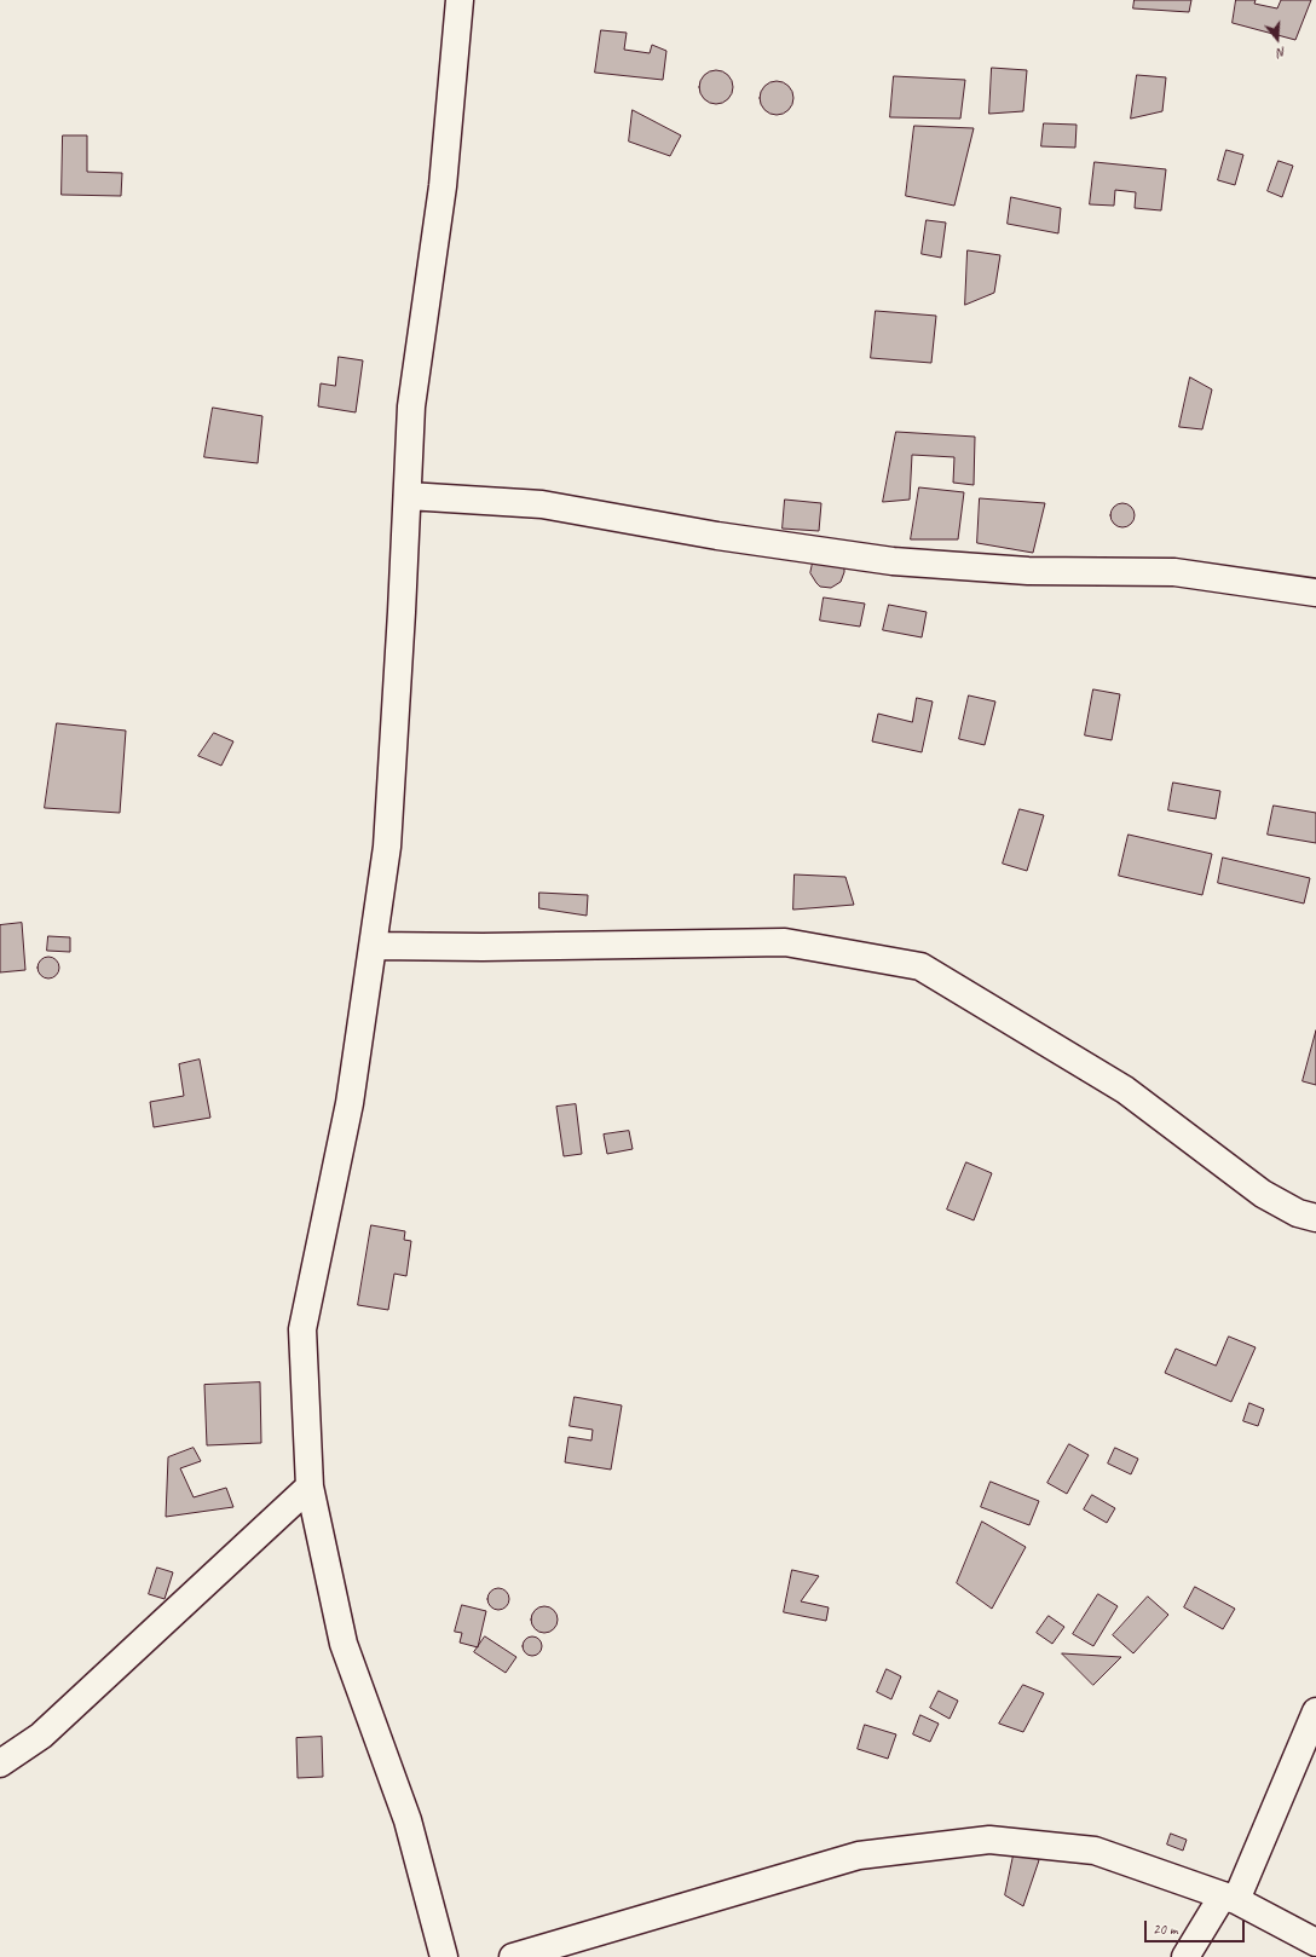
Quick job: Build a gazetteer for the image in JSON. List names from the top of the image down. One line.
{"scale_bar":"20 m","north":"bottom"}
